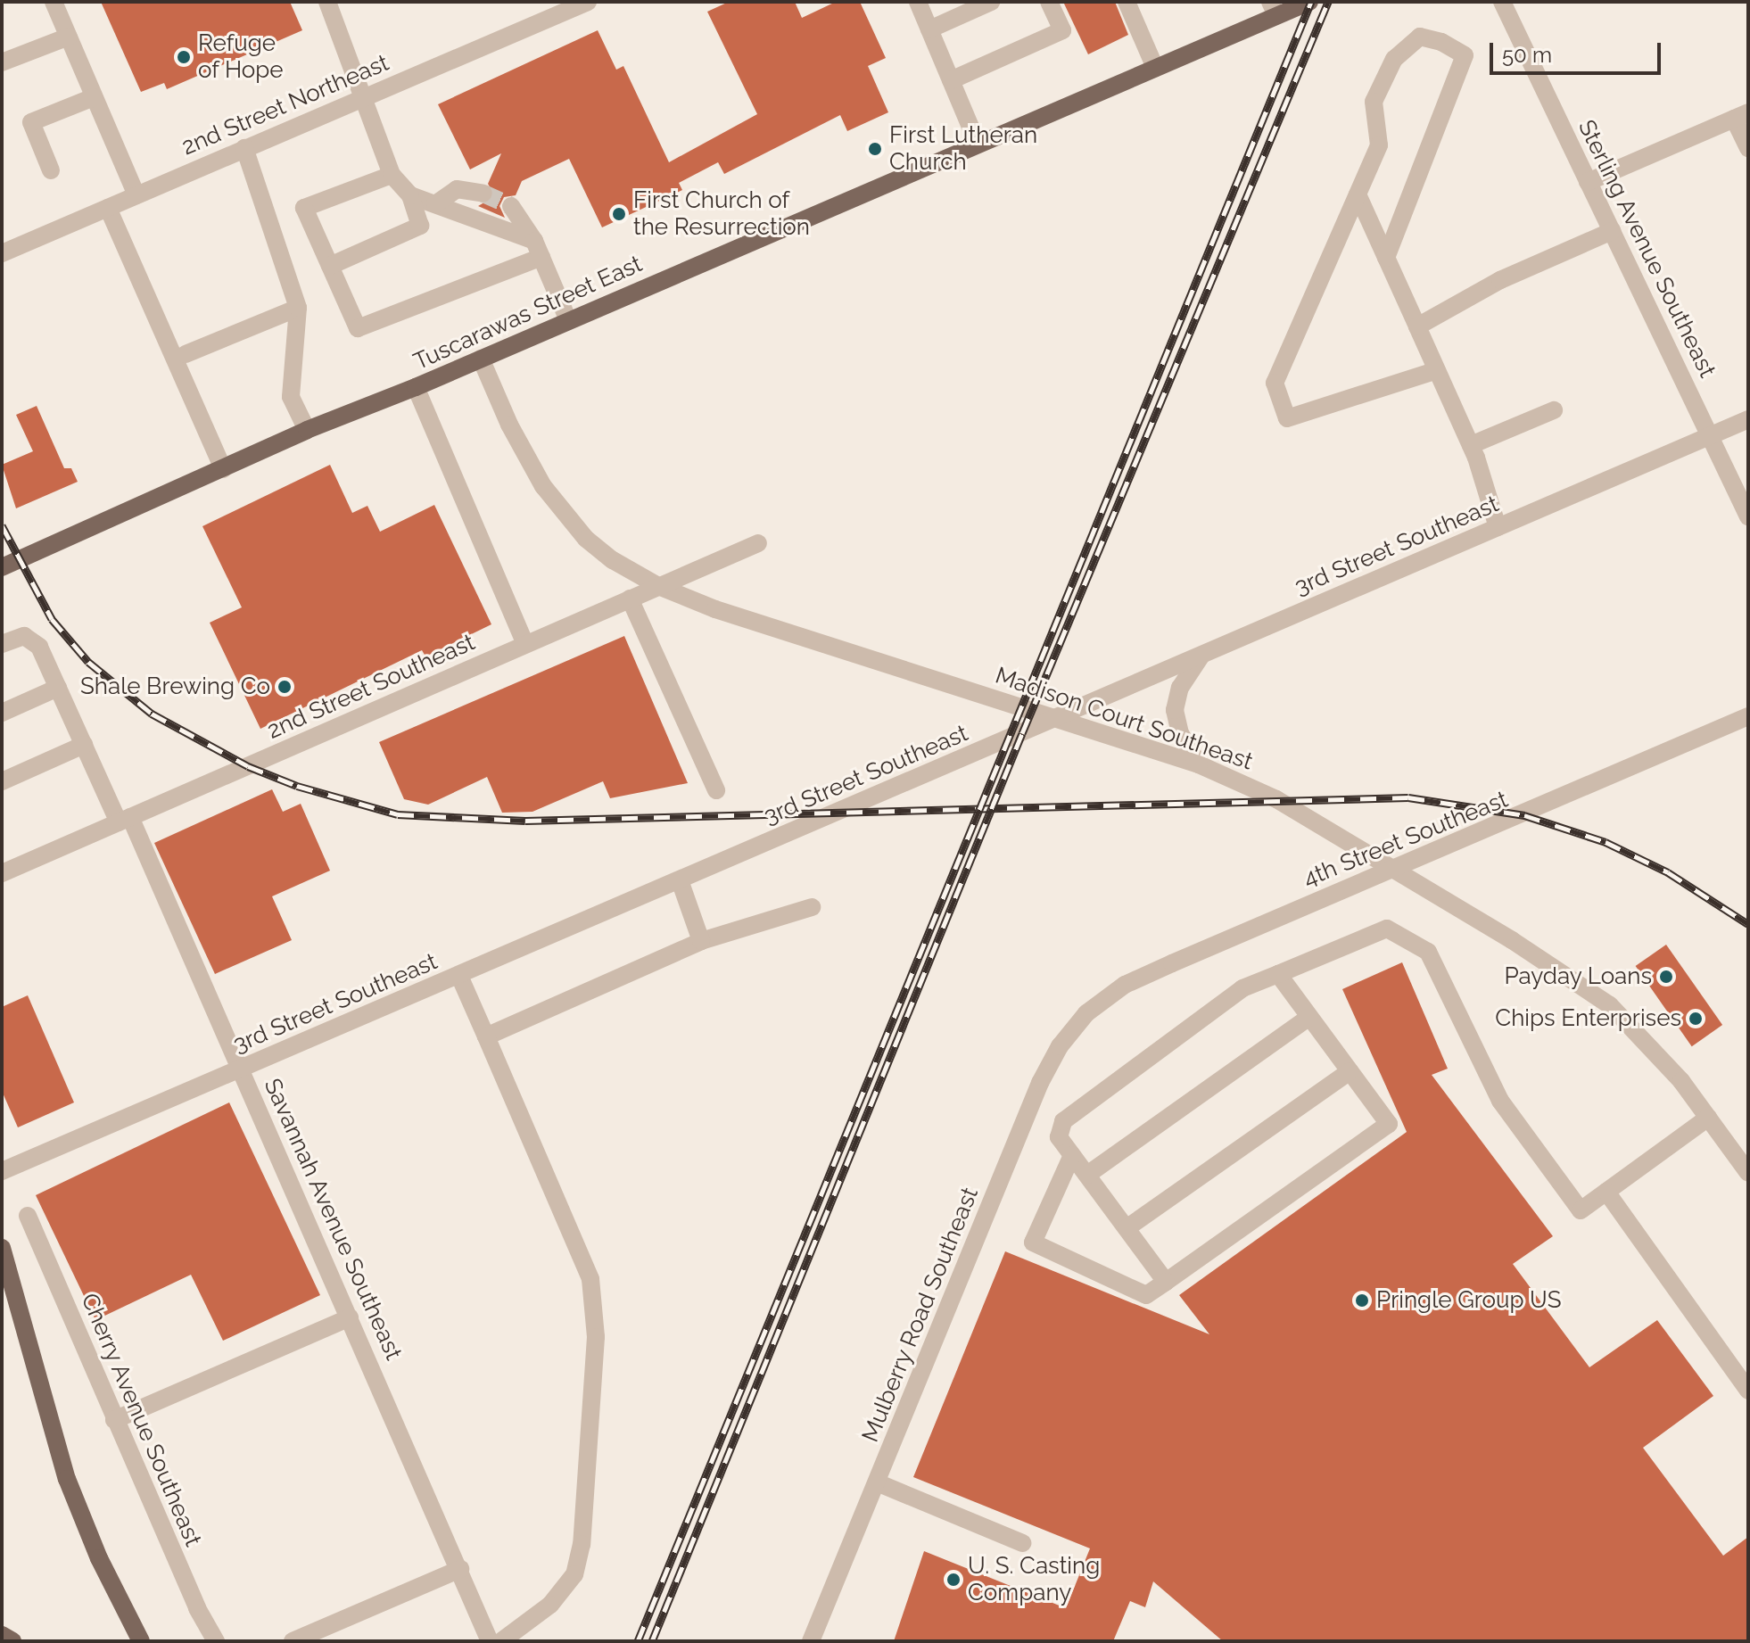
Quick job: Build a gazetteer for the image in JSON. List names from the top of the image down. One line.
{"streets":{"main road":["Tuscarawas Street East"],"street":["2nd Street Northeast","Sterling Avenue Southeast","3rd Street Southeast","2nd Street Southeast","Madison Court Southeast","4th Street Southeast","Savannah Avenue Southeast","Mulberry Road Southeast","Cherry Avenue Southeast"]},"crossings":[["Sterling Avenue Southeast","3rd Street Southeast"],["Tuscarawas Street East","Madison Court Southeast"],["3rd Street Southeast","Madison Court Southeast"],["3rd Street Southeast","Savannah Avenue Southeast"],["2nd Street Southeast","Madison Court Southeast"],["2nd Street Southeast","Savannah Avenue Southeast"],["Madison Court Southeast","4th Street Southeast"],["4th Street Southeast","Mulberry Road Southeast"]],"places":["Refuge of Hope","First Lutheran Church","First Church of the Resurrection","Shale Brewing Co","Payday Loans","Chips Enterprises","Pringle Group US","U. S. Casting Company"],"scale_bar":"50 m"}
